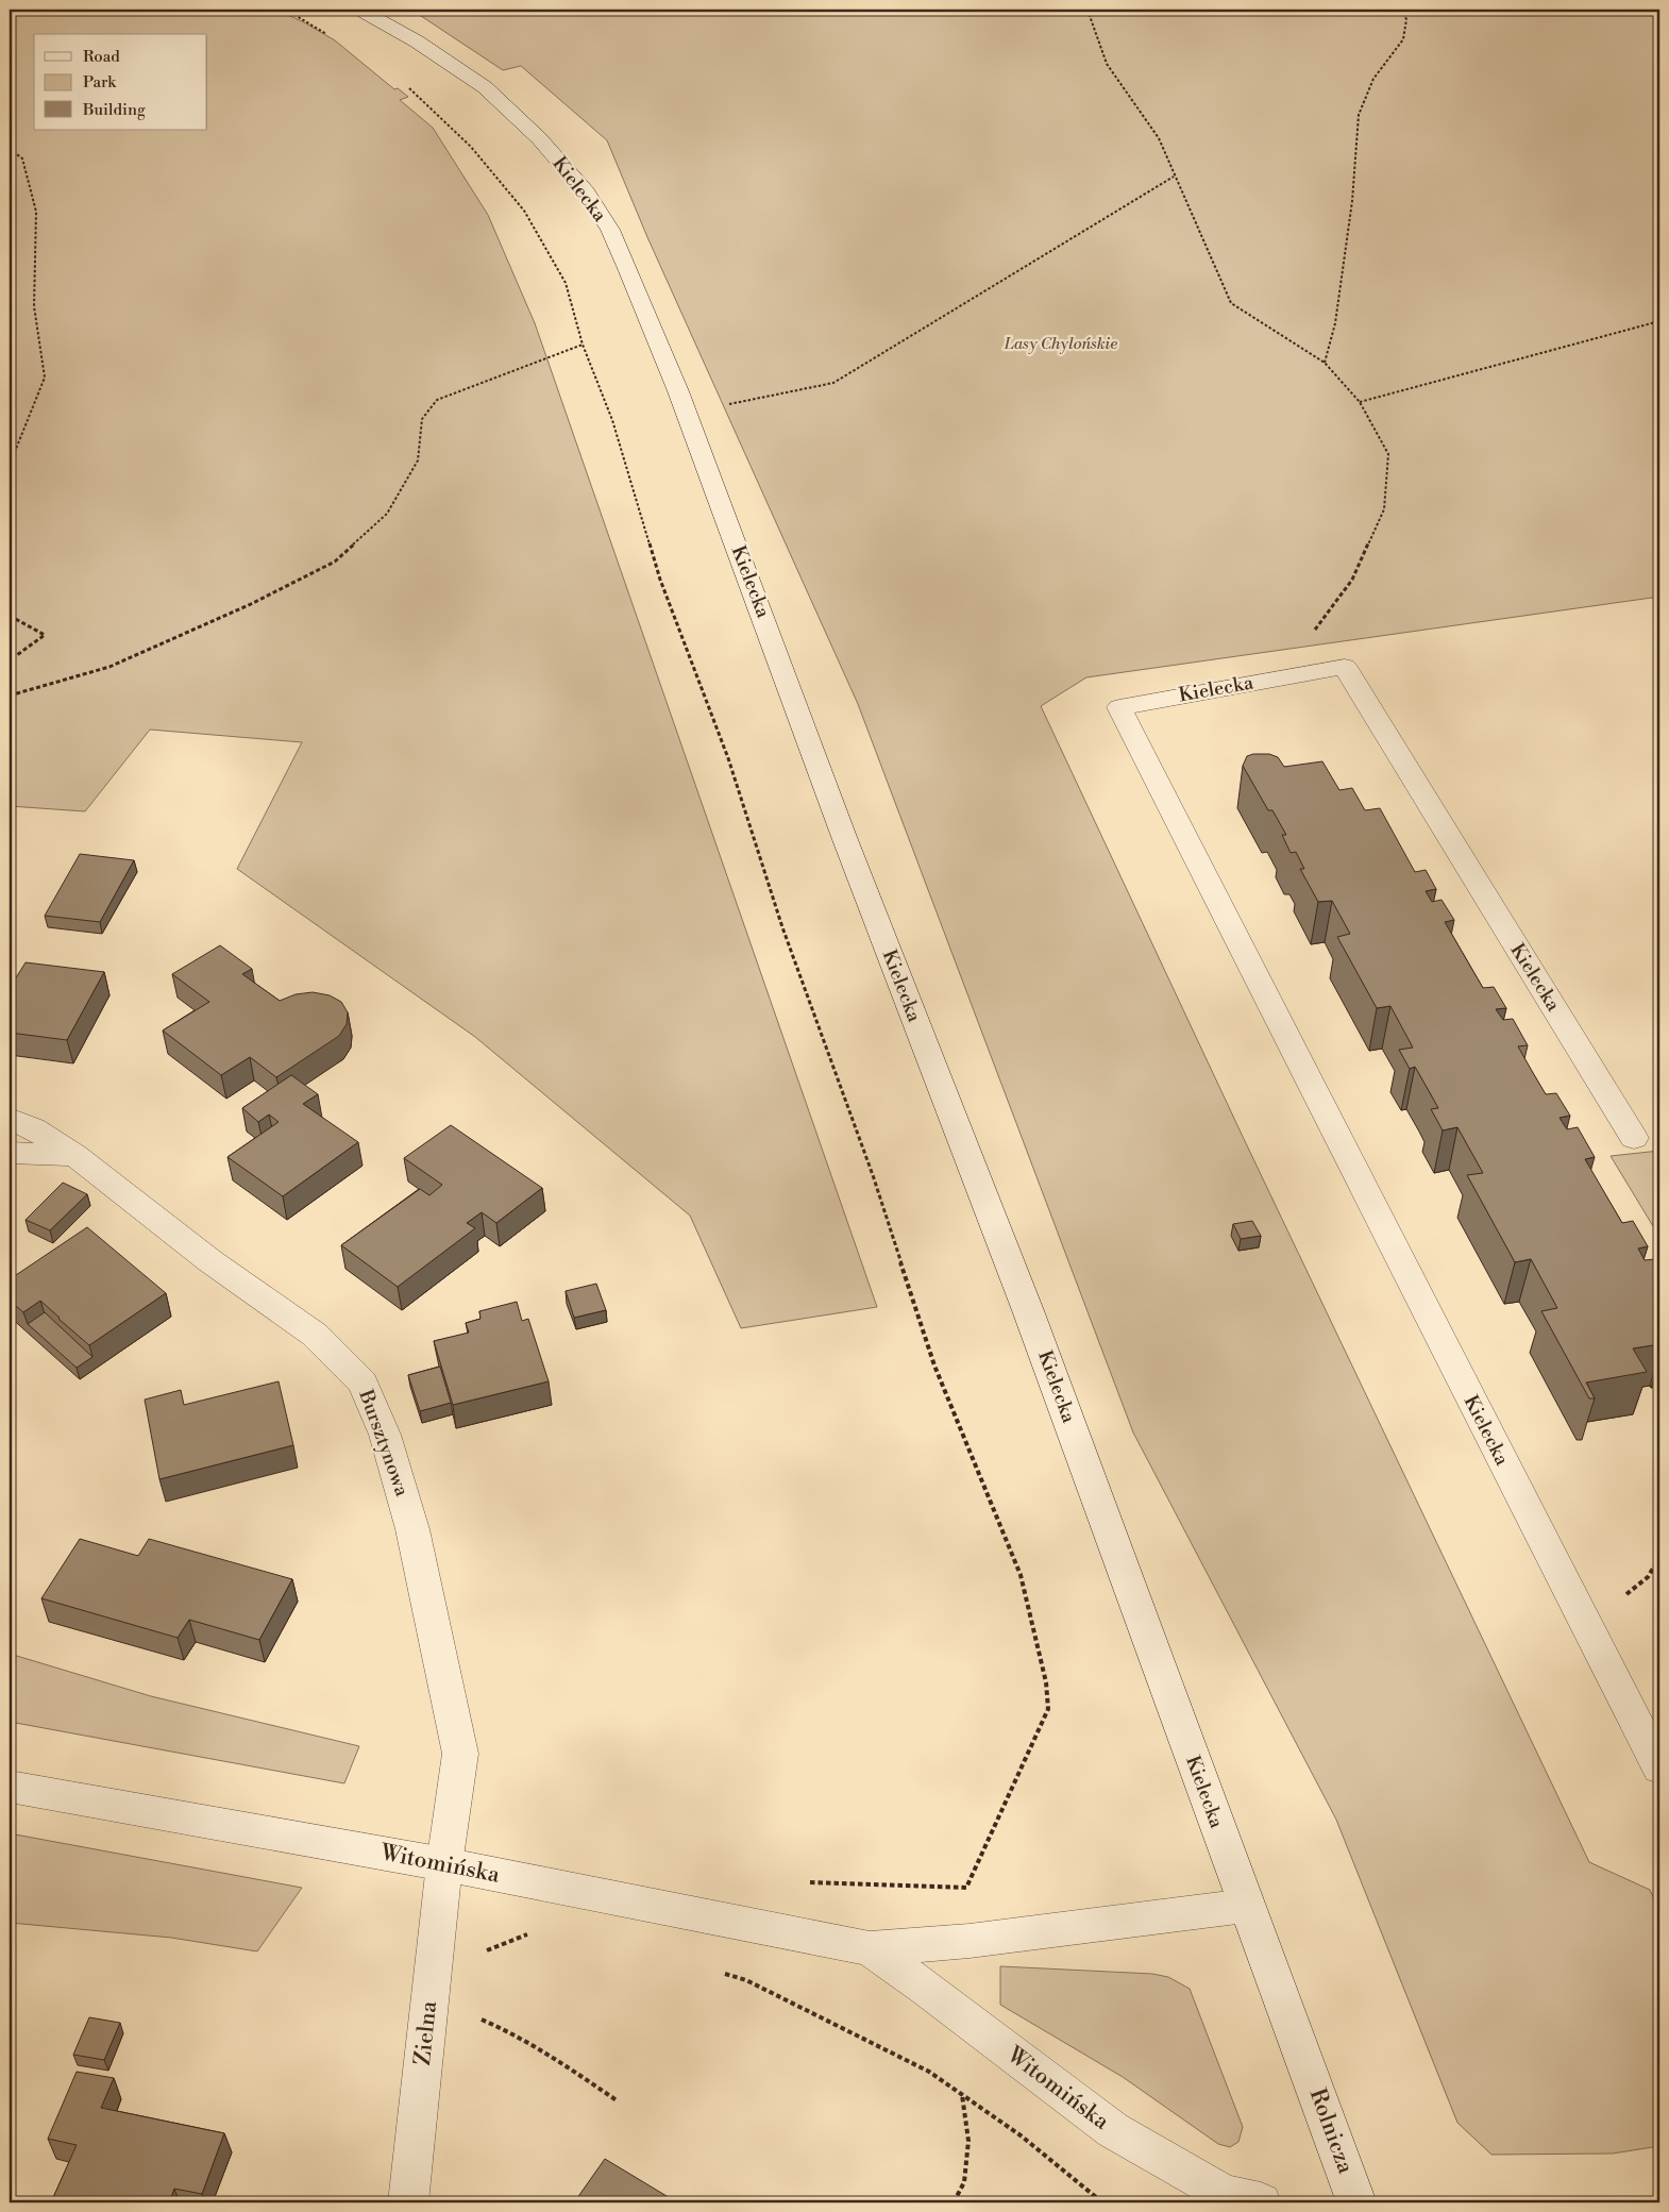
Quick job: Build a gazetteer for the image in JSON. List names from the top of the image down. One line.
{"streets":{"street":["Kielecka","Bursztynowa","Witomińska","Zielna","Rolnicza"]},"crossings":[["Kielecka","Witomińska"],["Kielecka","Rolnicza"],["Bursztynowa","Witomińska"],["Bursztynowa","Zielna"],["Witomińska","Zielna"]],"parks":["Lasy Chylońskie"],"legend":["Road","Park","Building"]}
